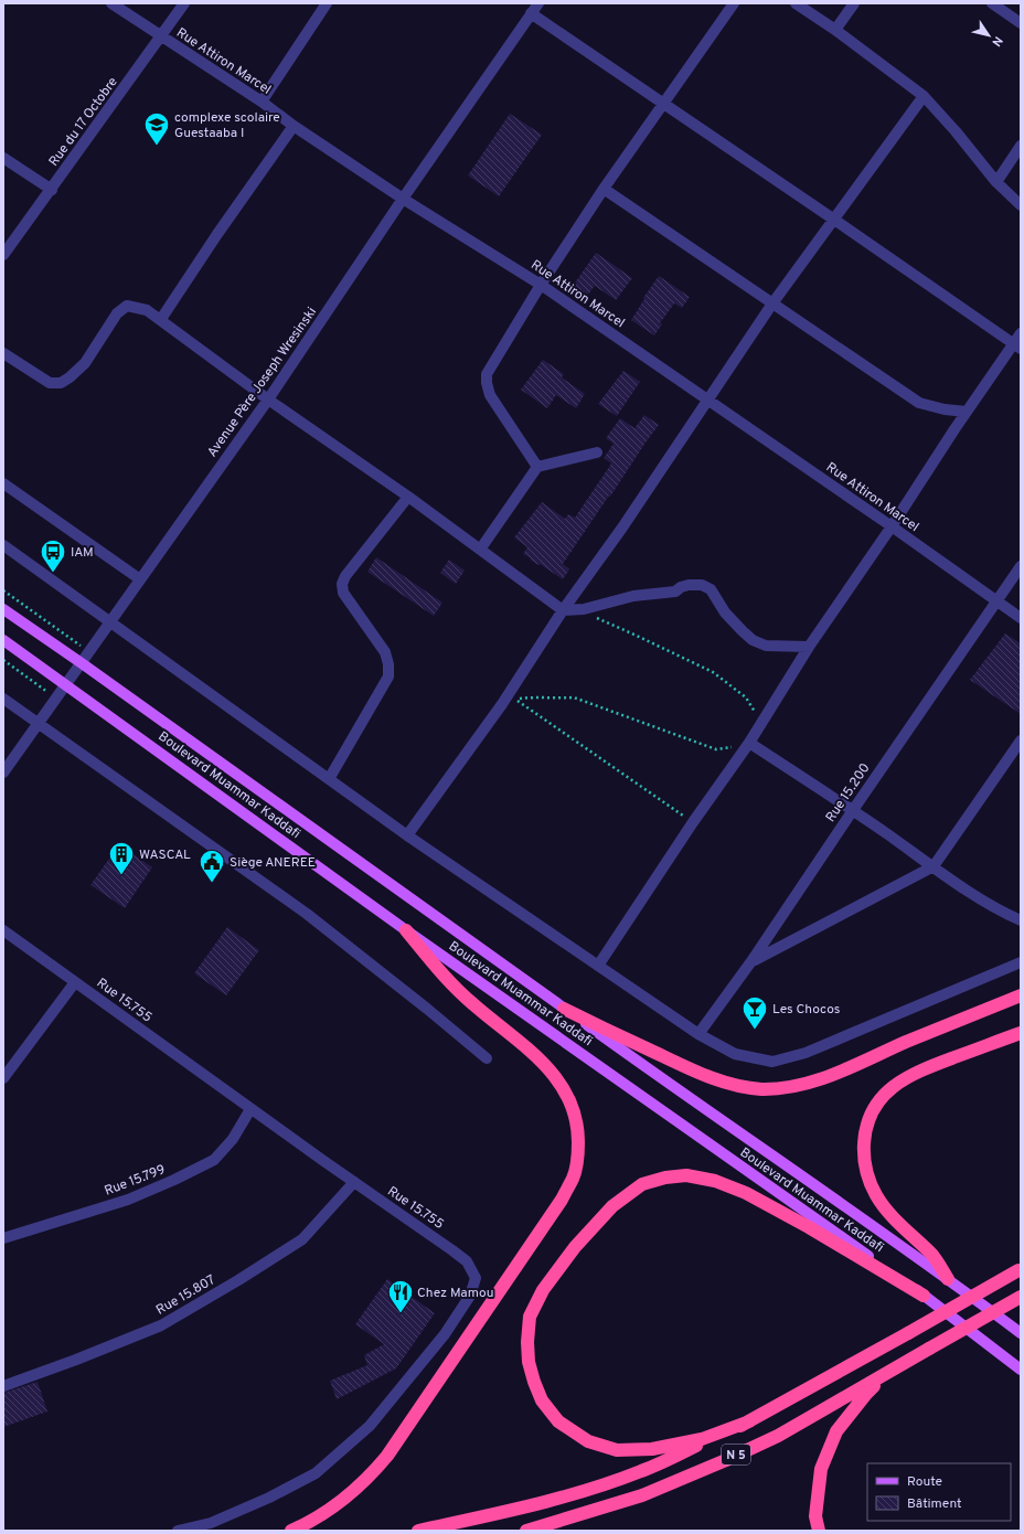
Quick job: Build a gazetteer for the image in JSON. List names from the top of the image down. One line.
{"streets":{"highway":["N 5"],"main road":["Boulevard Muammar Kaddafi"],"street":["Rue Attiron Marcel","Rue du 17 Octobre","Avenue Père Joseph Wresinski","Rue 15.200","Rue 15.755","Rue 15.799","Rue 15.807"]},"crossings":[["Rue Attiron Marcel","Rue du 17 Octobre"],["Rue Attiron Marcel","Avenue Père Joseph Wresinski"],["Rue Attiron Marcel","Rue 15.200"],["Avenue Père Joseph Wresinski","Boulevard Muammar Kaddafi"],["Rue 15.755","Rue 15.799"],["Rue 15.755","Rue 15.807"]],"places":{"school or university":["complexe scolaire Guestaaba I"],"bus stop":["IAM"],"building":["WASCAL"],"public building":["Siège ANEREE"],"bar":["Les Chocos"],"restaurant":["Chez Mamou"]},"legend":["Route","Bâtiment"],"north":"bottom right"}
